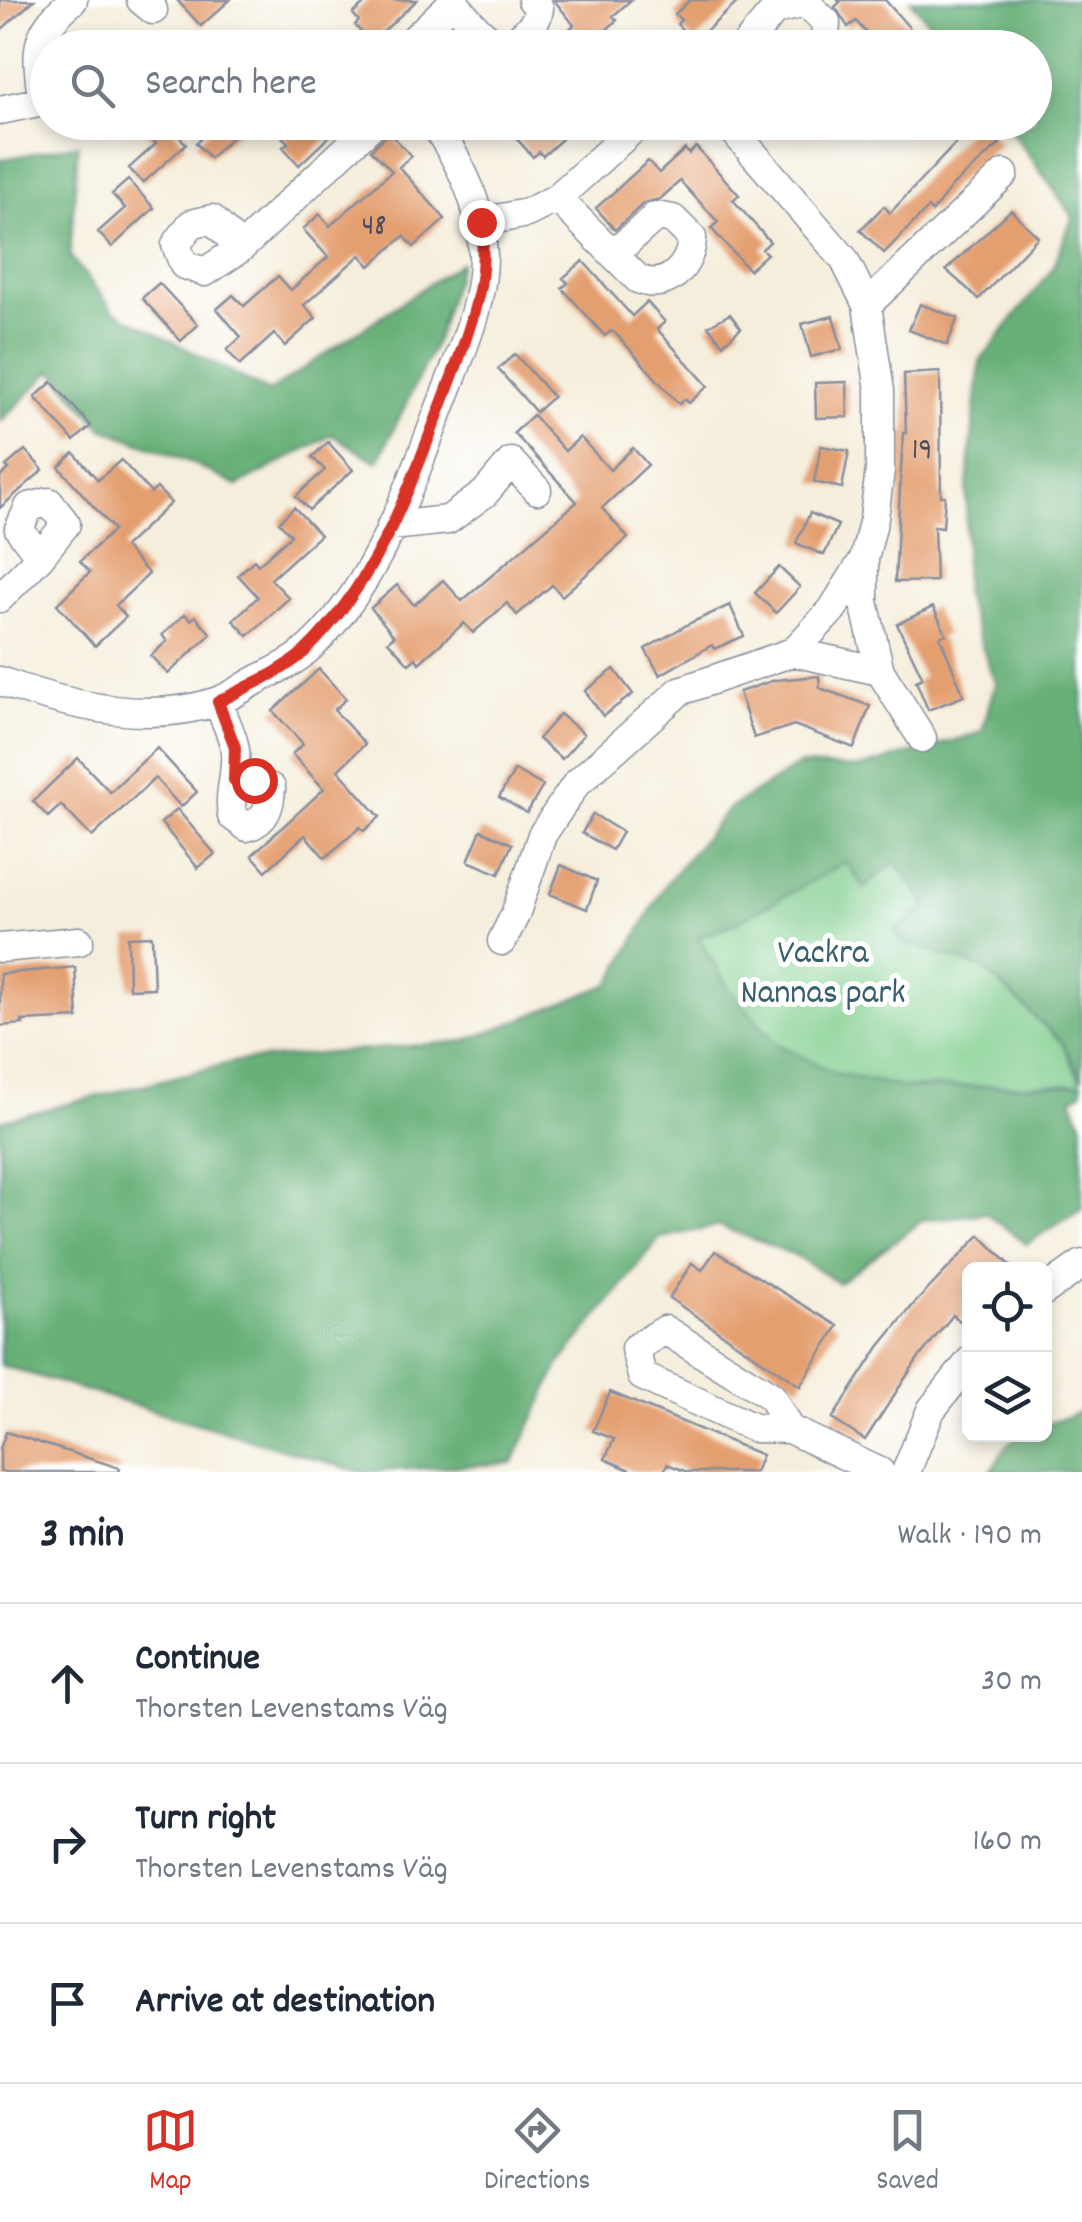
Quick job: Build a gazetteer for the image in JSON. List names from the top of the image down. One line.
{"parks":["Vackra Nannas park"],"house_numbers":["48","19"],"page":{"search":"Search here","heading":["3 min","Walk · 190 m"],"list":[["Continue","Thorsten Levenstams Väg","30 m"],["Turn right","Thorsten Levenstams Väg","160 m"],"Arrive at destination"],"nav":["Map","Directions","Saved"]}}
